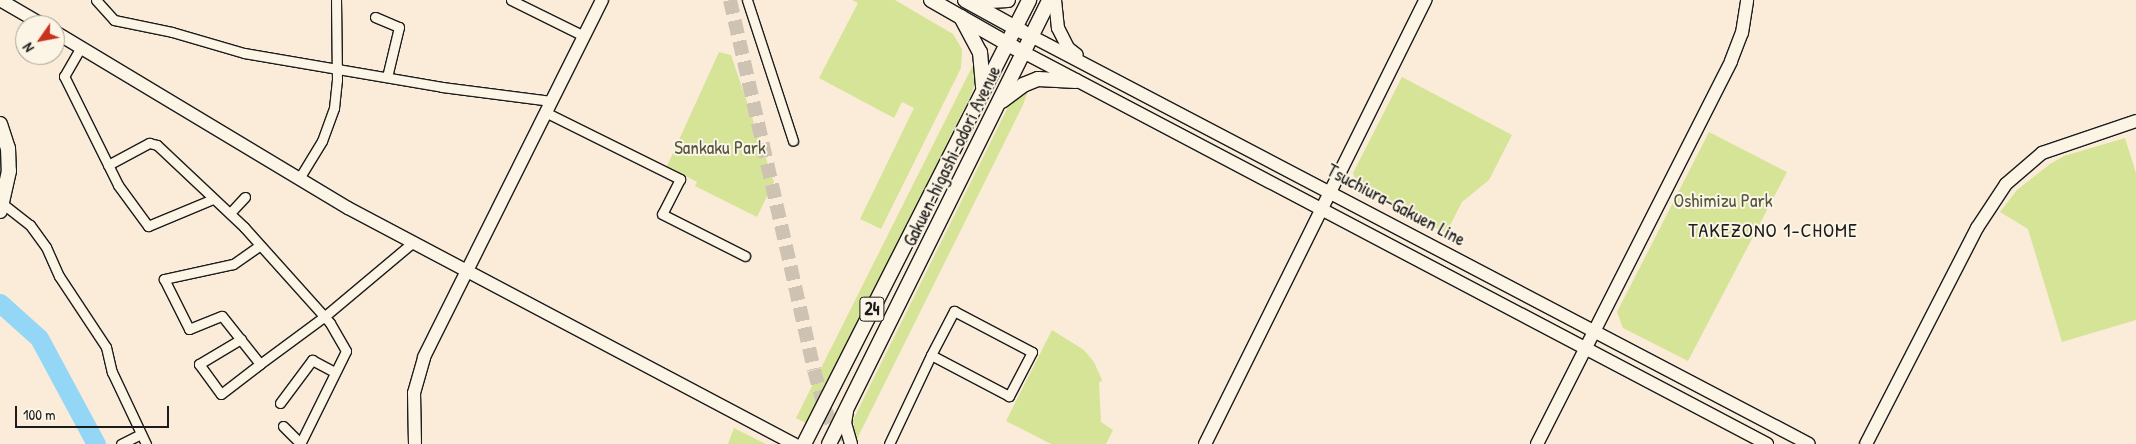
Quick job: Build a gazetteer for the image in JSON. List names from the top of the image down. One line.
{"streets":{"main road":["Gakuen-higashi-odori Avenue","Tsuchiura-Gakuen Line","24"]},"crossings":[["Gakuen-higashi-odori Avenue","Tsuchiura-Gakuen Line"],["Gakuen-higashi-odori Avenue","24"]],"districts":["TAKEZONO 1-CHOME"],"parks":["Sankaku Park","Oshimizu Park"],"scale_bar":"100 m","north":"bottom left"}
